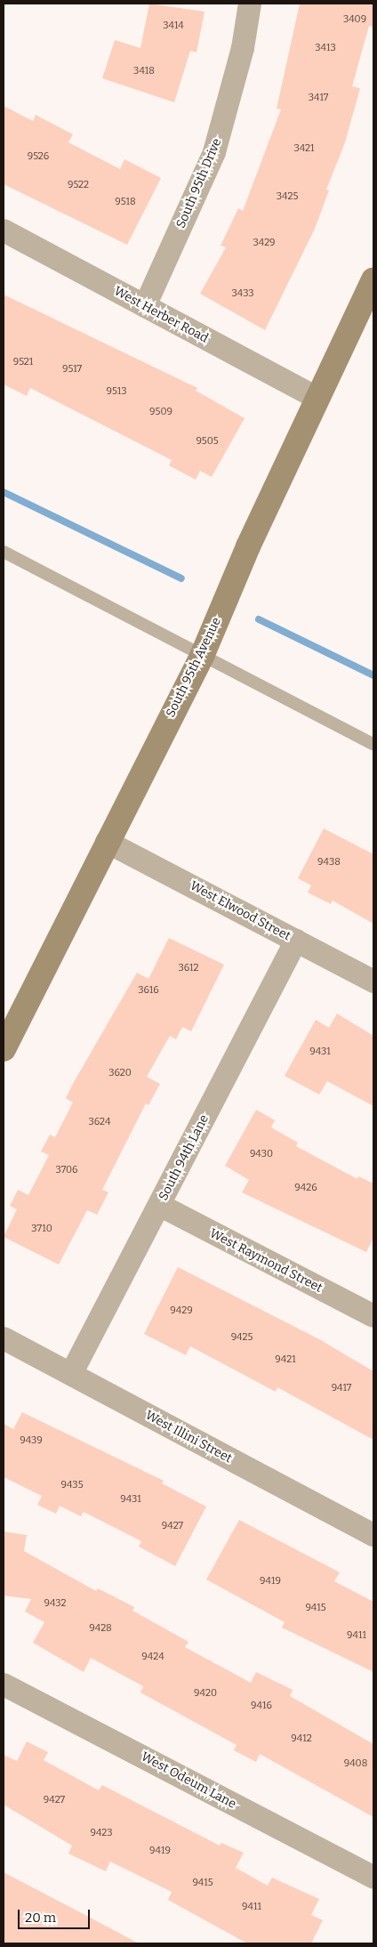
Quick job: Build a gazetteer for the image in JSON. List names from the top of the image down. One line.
{"streets":{"street":["South 95th Drive","West Herber Road","South 95th Avenue","West Elwood Street","South 94th Lane","West Raymond Street","West Illini Street","West Odeum Lane"]},"crossings":[["South 95th Drive","West Herber Road"],["West Herber Road","South 95th Avenue"],["South 95th Avenue","West Elwood Street"],["West Elwood Street","South 94th Lane"],["South 94th Lane","West Raymond Street"],["South 94th Lane","West Illini Street"]],"house_numbers":["3409","3414","3413","3418","3417","3421","9526","9522","3425","9518","3429","3433","9521","9517","9513","9509","9505","9438","3612","3616","9431","3620","3624","9430","3706","9426","3710","9429","9425","9421","9417","9439","9435","9431","9427","9419","9432","9415","9428","9411","9424","9420","9416","9412","9408","9427","9423","9419","9415","9411"],"scale_bar":"20 m"}
